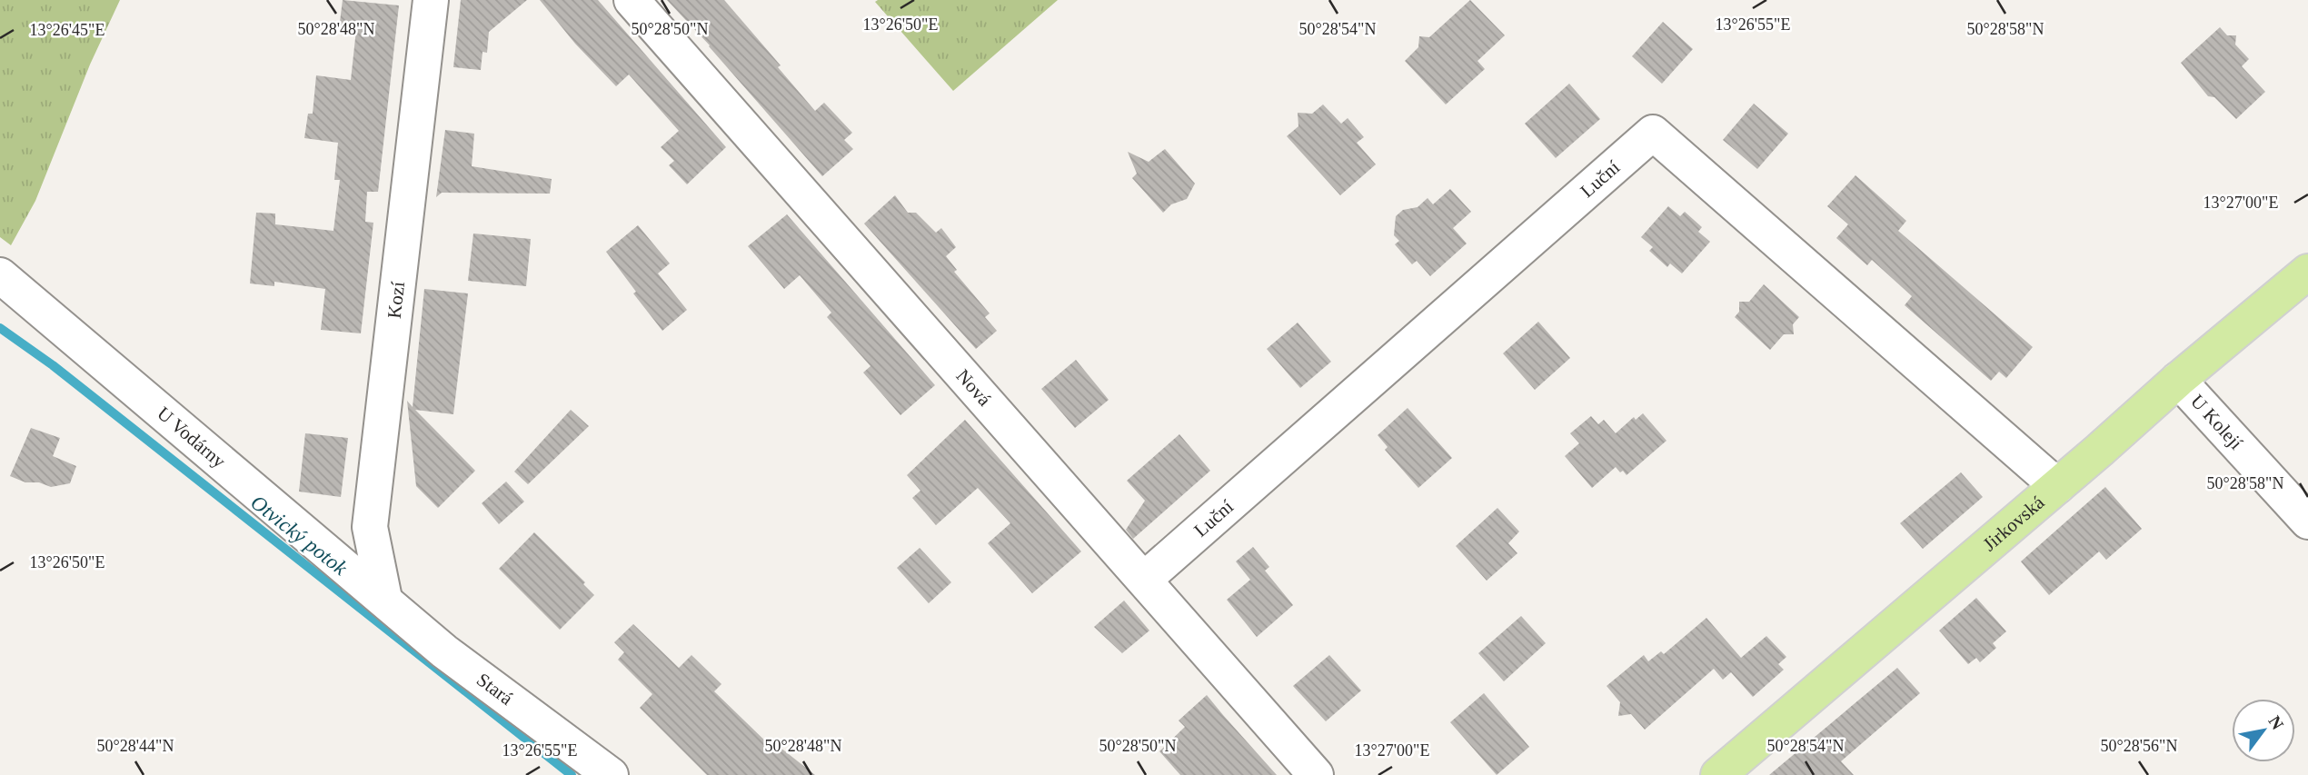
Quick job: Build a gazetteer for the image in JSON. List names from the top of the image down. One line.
{"streets":{"main road":["Jirkovská"],"street":["Luční","Kozí","Nová","U Kolejí","U Vodárny","Stará"]},"crossings":[["Luční","Nová"],["Luční","Jirkovská"],["Kozí","U Vodárny"],["Kozí","Stará"],["U Kolejí","Jirkovská"],["U Vodárny","Stará"]],"water":["Otvický potok"],"north":"top right","coordinates":["13°26'50\"E","13°26'55\"E","50°28'48\"N","50°28'50\"N","50°28'54\"N","50°28'58\"N","13°26'45\"E","13°27'00\"E","50°28'44\"N","50°28'56\"N"]}
